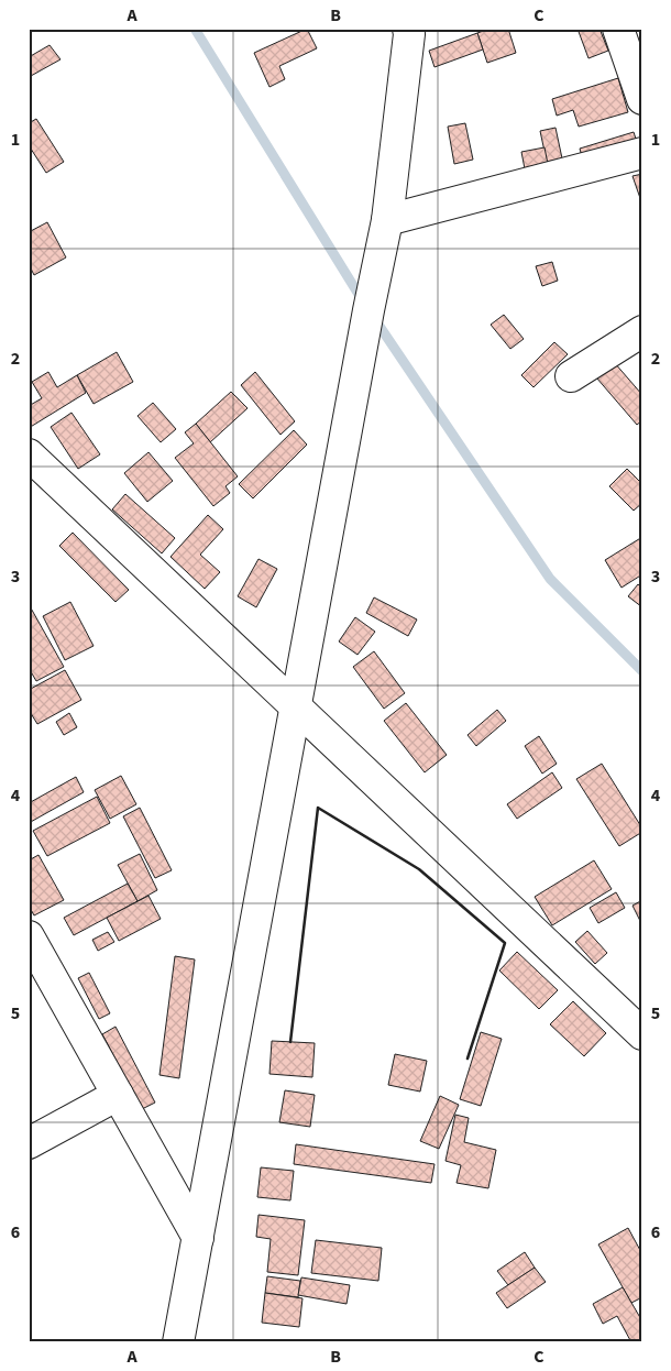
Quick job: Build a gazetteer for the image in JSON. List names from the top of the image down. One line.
{"grid":{"columns":["A","B","C"],"rows":["1","2","3","4","5","6"]}}
